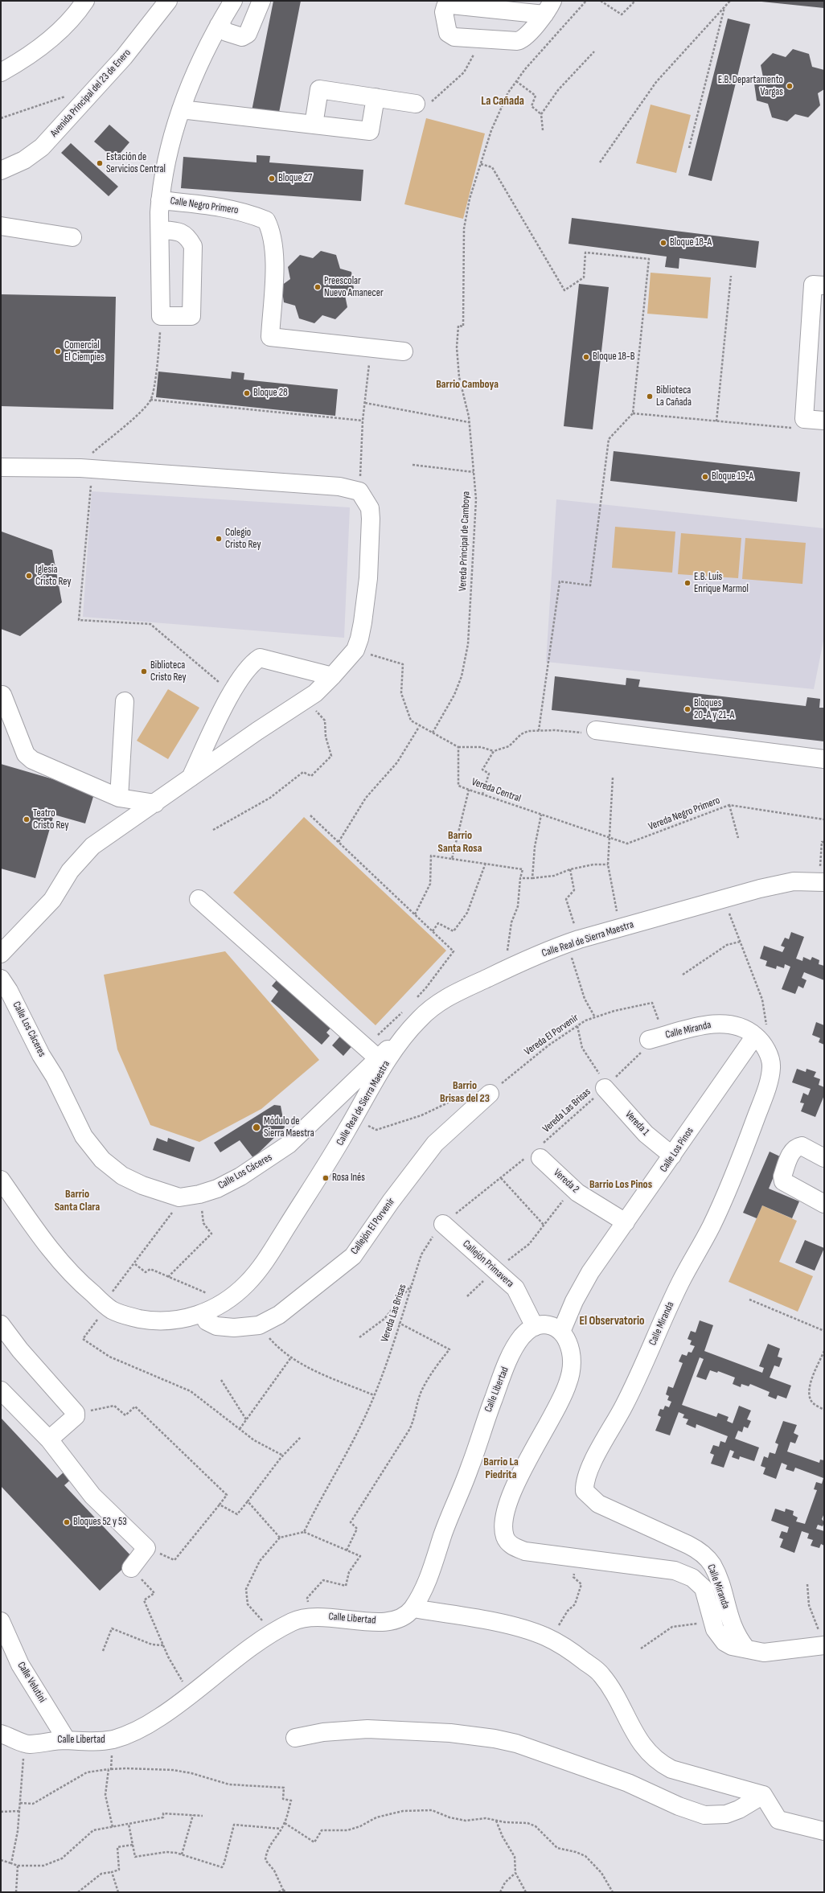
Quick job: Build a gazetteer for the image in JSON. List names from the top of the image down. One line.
{"streets":{"street":["Avenida Principal del 23 de Enero","Calle Negro Primero","Calle Real de Sierra Maestra","Calle Los Cáceres","Calle Miranda","Vereda 1","Calle Los Pinos","Vereda 2","Callejón El Porvenir","Callejón Primavera","Calle Libertad","Calle Velutini"],"path":["Vereda Principal de Camboya","Vereda Central","Vereda Negro Primero","Vereda El Porvenir","Vereda Las Brisas"]},"crossings":[["Vereda Central","Vereda Negro Primero"],["Calle Real de Sierra Maestra","Calle Los Cáceres"],["Calle Real de Sierra Maestra","Callejón El Porvenir"],["Calle Miranda","Vereda Las Brisas"],["Calle Miranda","Calle Los Pinos"],["Vereda El Porvenir","Callejón El Porvenir"],["Vereda Las Brisas","Vereda 1"],["Vereda Las Brisas","Vereda 2"],["Vereda Las Brisas","Callejón Primavera"],["Vereda 1","Calle Los Pinos"],["Calle Los Pinos","Vereda 2"],["Callejón Primavera","Calle Libertad"],["Calle Libertad","Calle Velutini"]],"districts":["La Cañada","Barrio Camboya","Barrio Santa Rosa","Barrio Brisas del 23","Barrio Los Pinos","Barrio Santa Clara","El Observatorio","Barrio La Piedrita"],"places":["E.B. Departamento Vargas","Estación de Servicios Central","Bloque 27","Bloque 18-A","Preescolar Nuevo Amanecer","Comercial El Ciempies","Bloque 18-B","Bloque 28","Biblioteca La Cañada","Bloque 19-A","Colegio Cristo Rey","Iglesia Cristo Rey","E.B. Luis Enrique Marmol","Biblioteca Cristo Rey","Bloques 20-A y 21-A","Teatro Cristo Rey","Módulo de Sierra Maestra","Rosa Inés","Bloques 52 y 53"]}
